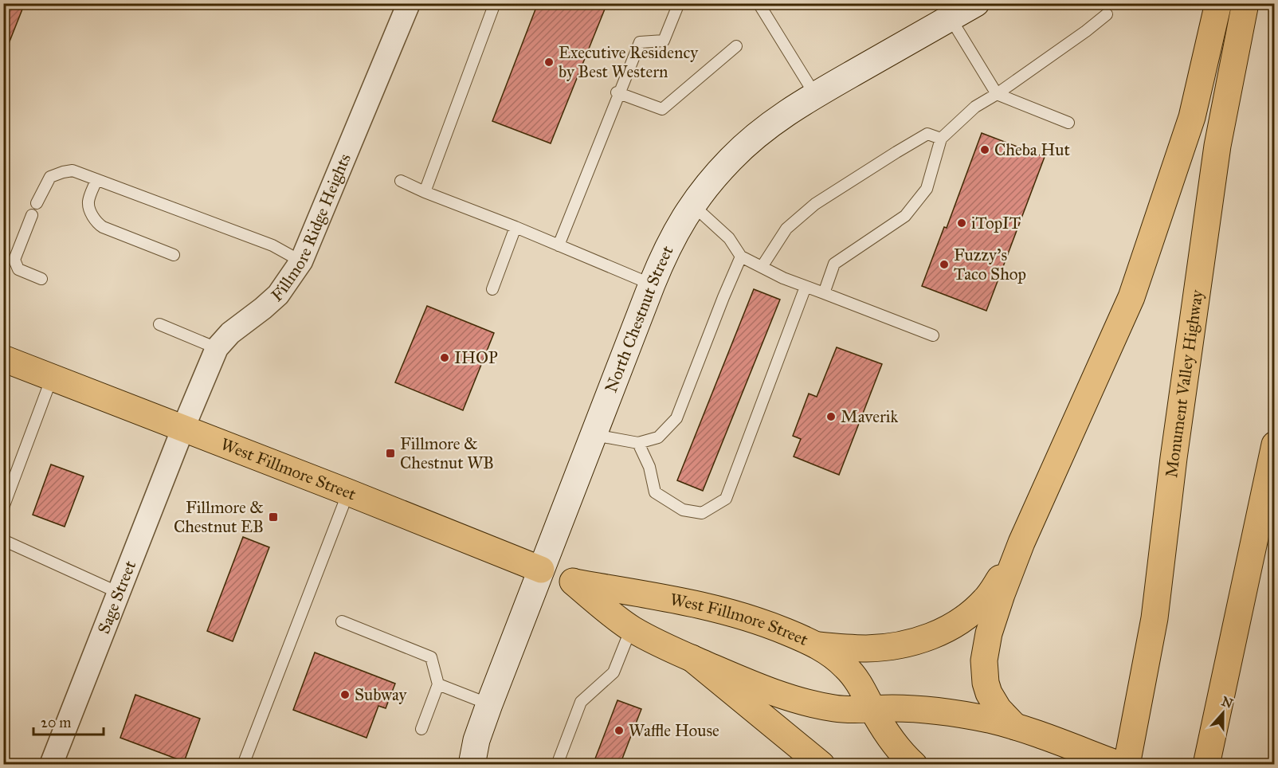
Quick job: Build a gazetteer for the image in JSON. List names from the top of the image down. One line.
{"streets":{"main road":["North Chestnut Street","Monument Valley Highway","West Fillmore Street"],"street":["Fillmore Ridge Heights","Sage Street"]},"crossings":[["Fillmore Ridge Heights","West Fillmore Street"],["Fillmore Ridge Heights","Sage Street"],["North Chestnut Street","West Fillmore Street"],["West Fillmore Street","Sage Street"]],"places":{"other":["Executive Residency by Best Western","Cheba Hut","iTopIT","Fuzzy's Taco Shop","IHOP","Maverik","Subway","Waffle House"],"transit":["Fillmore & Chestnut WB","Fillmore & Chestnut EB"]},"scale_bar":"20 m","north":"top"}
